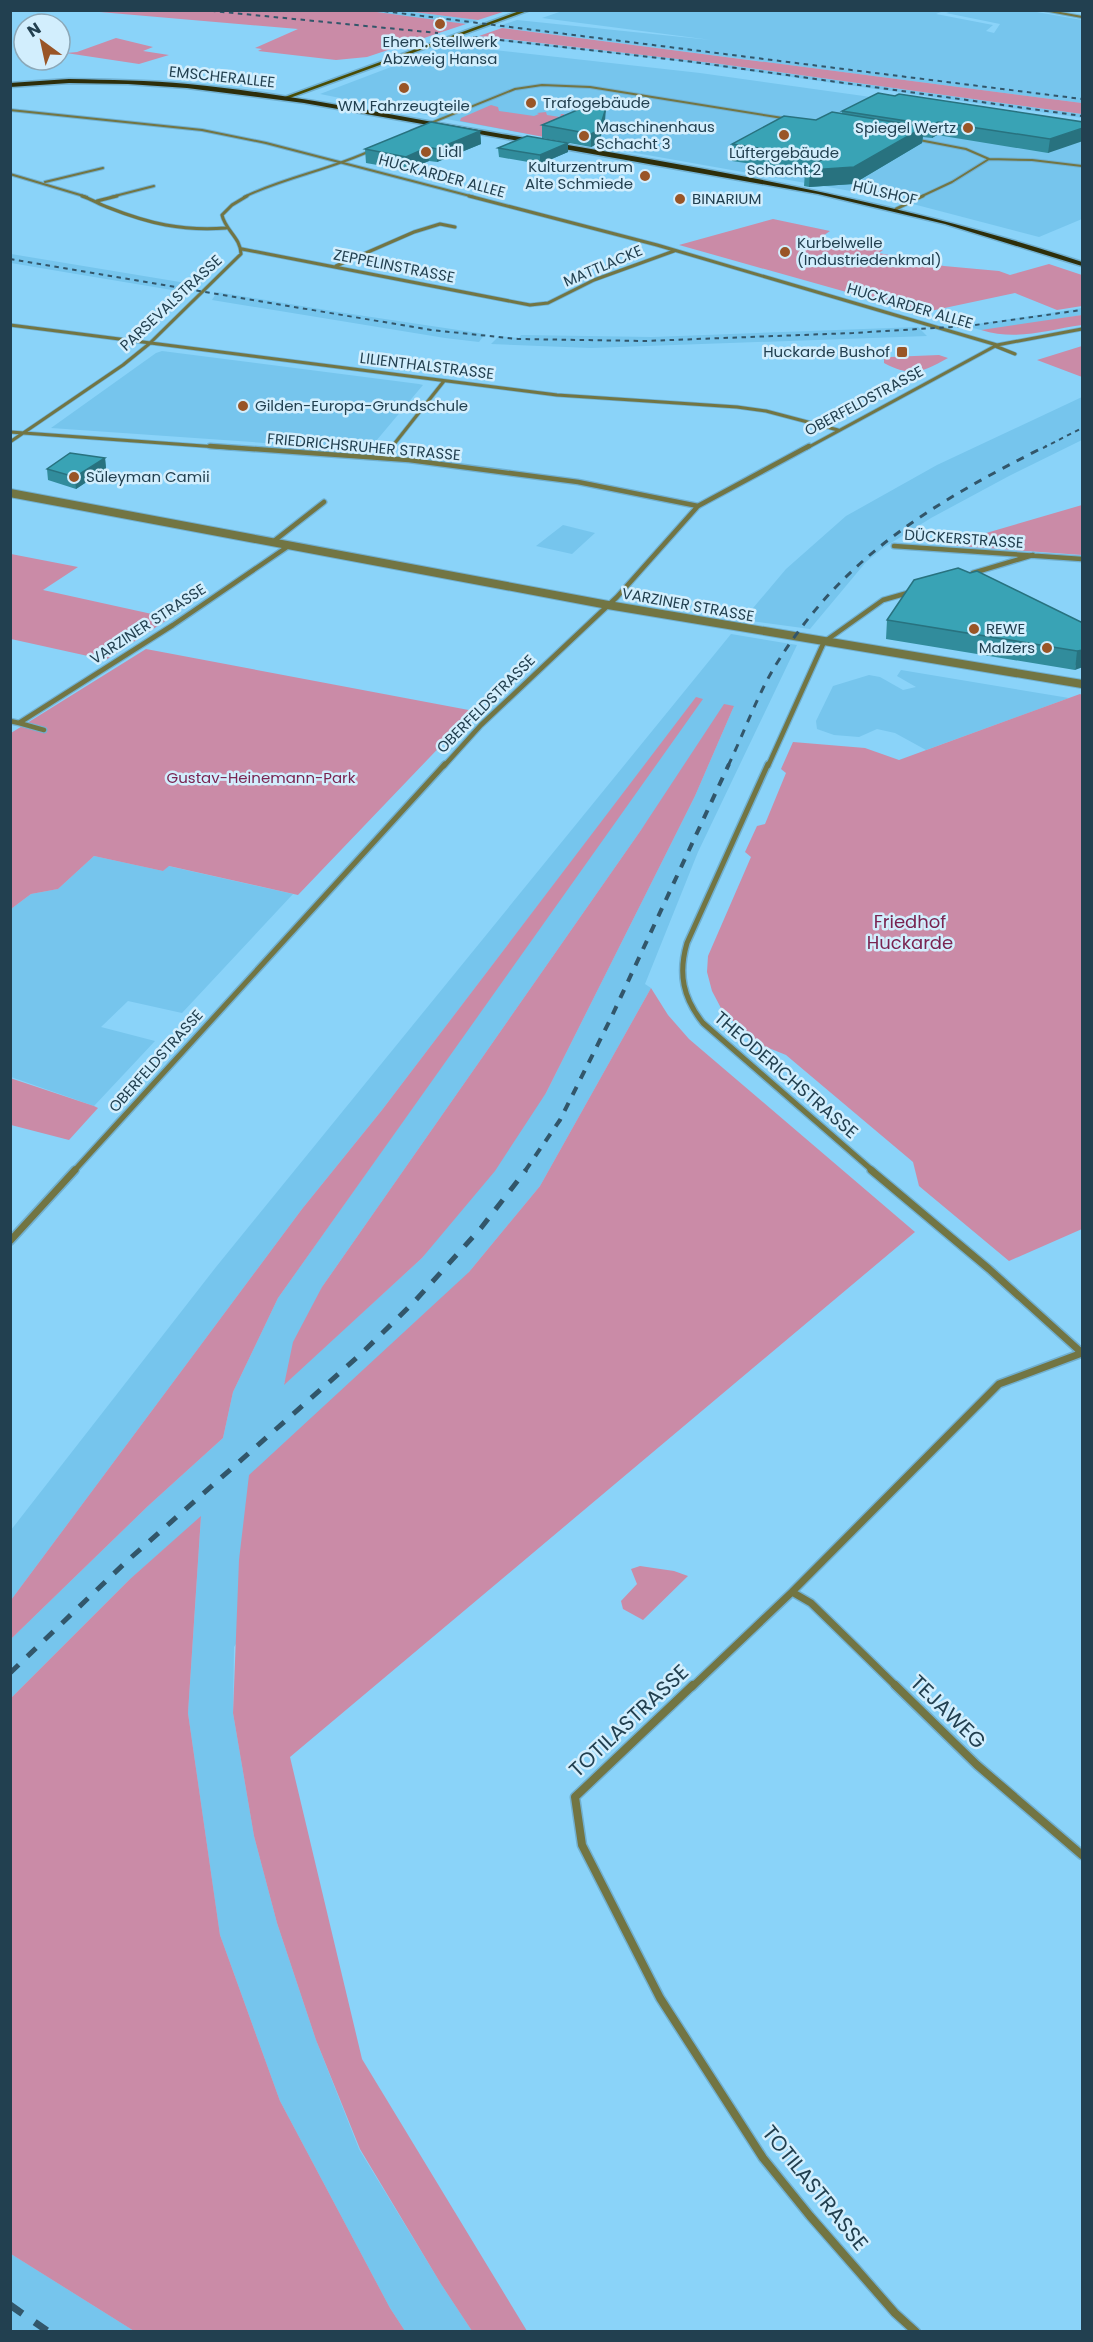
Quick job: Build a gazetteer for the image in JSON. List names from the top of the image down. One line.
{"streets":{"main road":["EMSCHERALLEE","HÜLSHOF"],"street":["HUCKARDER ALLEE","ZEPPELINSTRASSE","MATTLACKE","PARSEVALSTRASSE","LILIENTHALSTRASSE","OBERFELDSTRASSE","FRIEDRICHSRUHER STRASSE","DÜCKERSTRASSE","VARZINER STRASSE","THEODERICHSTRASSE","TEJAWEG","TOTILASTRASSE"]},"crossings":[["EMSCHERALLEE","HÜLSHOF"],["HUCKARDER ALLEE","MATTLACKE"],["HUCKARDER ALLEE","PARSEVALSTRASSE"],["HUCKARDER ALLEE","OBERFELDSTRASSE"],["ZEPPELINSTRASSE","MATTLACKE"],["ZEPPELINSTRASSE","PARSEVALSTRASSE"],["PARSEVALSTRASSE","LILIENTHALSTRASSE"],["PARSEVALSTRASSE","FRIEDRICHSRUHER STRASSE"],["LILIENTHALSTRASSE","OBERFELDSTRASSE"],["OBERFELDSTRASSE","FRIEDRICHSRUHER STRASSE"],["OBERFELDSTRASSE","VARZINER STRASSE"],["VARZINER STRASSE","THEODERICHSTRASSE"],["THEODERICHSTRASSE","TOTILASTRASSE"],["TEJAWEG","TOTILASTRASSE"]],"parks":["Gustav-Heinemann-Park","Friedhof Huckarde"],"places":{"other":["Ehem. Stellwerk Abzweig Hansa","WM Fahrzeugteile","Trafogebäude","Spiegel Wertz","Lüftergebäude Schacht 2","Maschinenhaus Schacht 3","Lidl","Kulturzentrum Alte Schmiede","BINARIUM","Kurbelwelle (Industriedenkmal)","Gilden-Europa-Grundschule","Süleyman Camii","REWE","Malzers"],"transit":["Huckarde Bushof"]},"north":"top left"}
